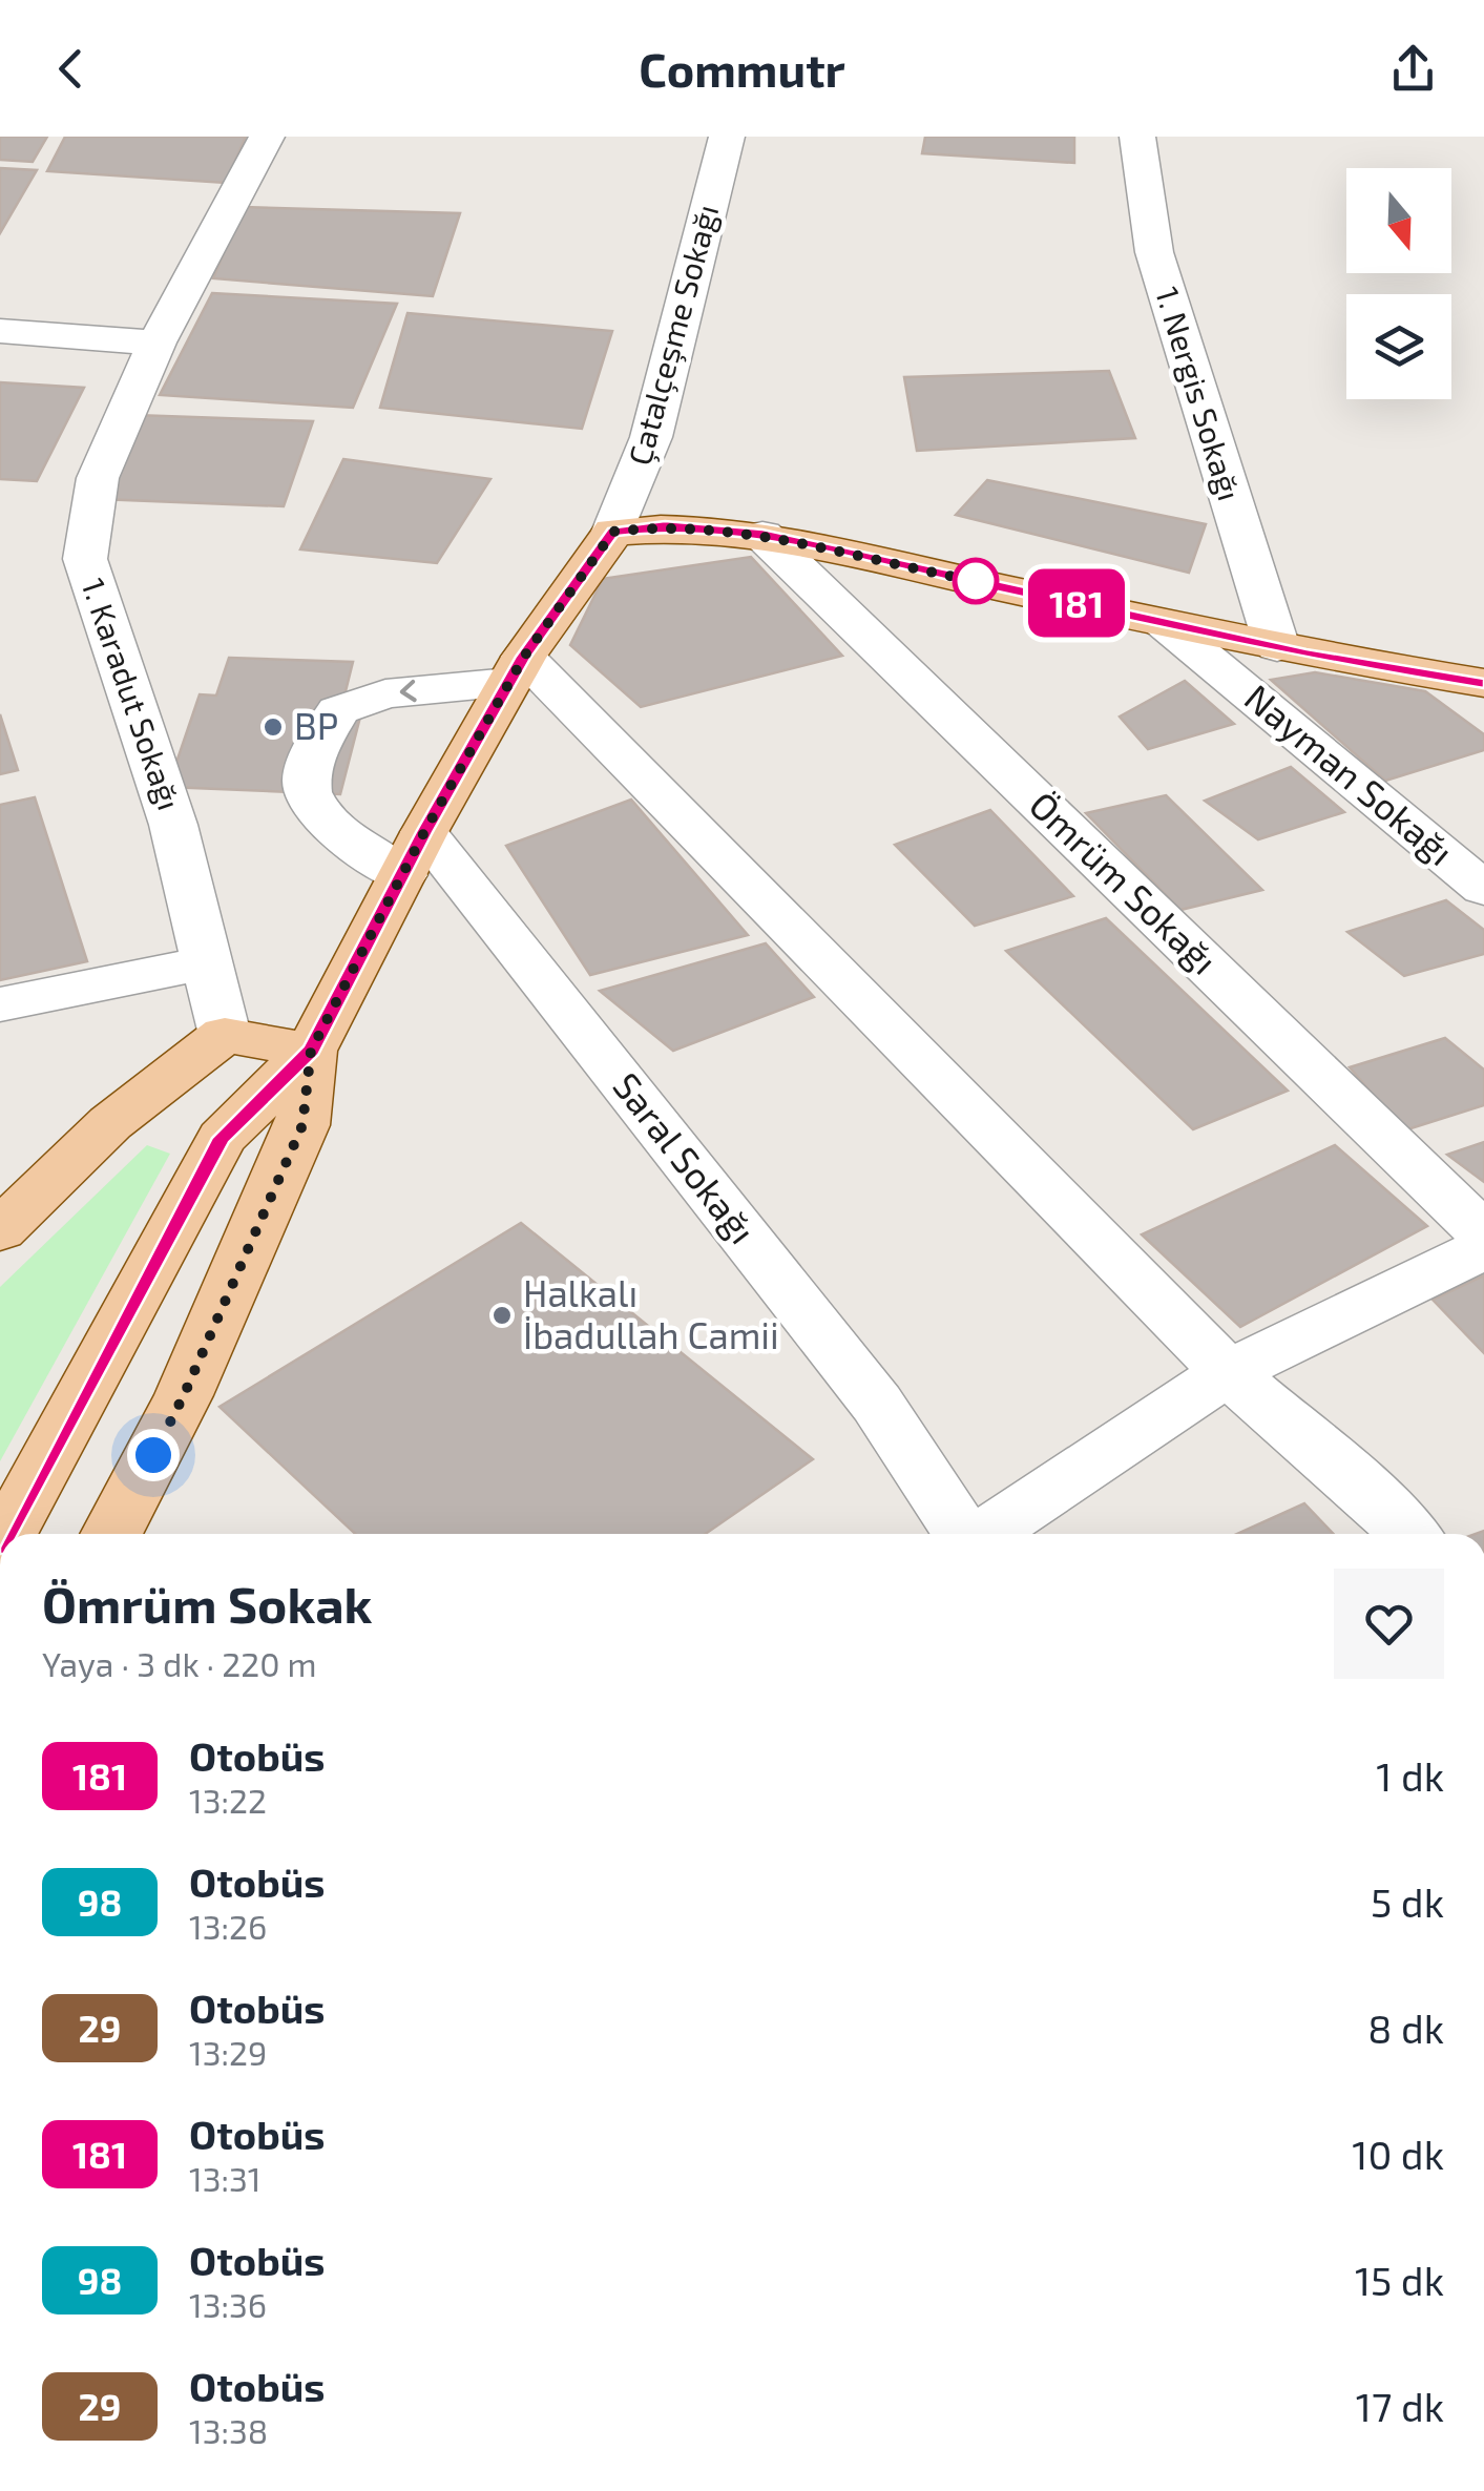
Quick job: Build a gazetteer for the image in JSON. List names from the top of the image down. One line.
{"streets":{"street":["Çatalçeşme Sokağı","1. Nergis Sokağı","1. Karadut Sokağı","Nayman Sokağı","Ömrüm Sokağı","Saral Sokağı"]},"places":["BP","Halkalı İbadullah Camii"],"lines":["bus line 181"],"north":"bottom","page":{"header":"Commutr","on_map":"181","heading":["Ömrüm Sokak","Yaya · 3 dk · 220 m"],"list":[{"mark":"181","name":"Otobüs","note":"13:22","value":"1 dk"},{"mark":"98","name":"Otobüs","note":"13:26","value":"5 dk"},{"mark":"29","name":"Otobüs","note":"13:29","value":"8 dk"},{"mark":"181","name":"Otobüs","note":"13:31","value":"10 dk"},{"mark":"98","name":"Otobüs","note":"13:36","value":"15 dk"},{"mark":"29","name":"Otobüs","note":"13:38","value":"17 dk"}]}}
